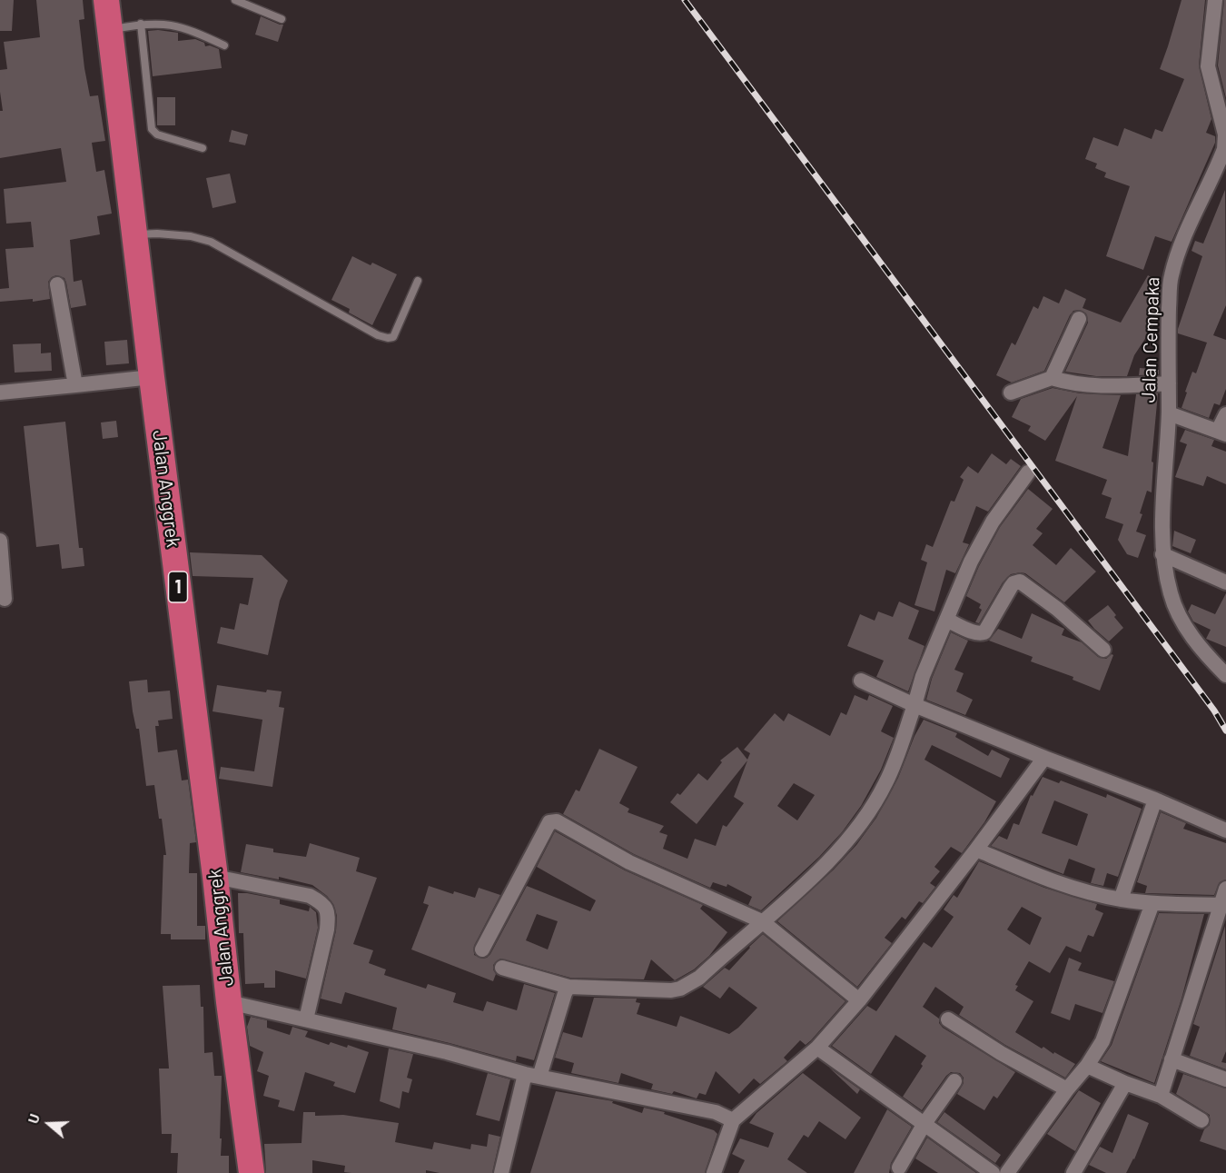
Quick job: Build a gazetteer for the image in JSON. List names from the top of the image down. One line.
{"streets":{"highway":["Jalan Anggrek","1"],"street":["Jalan Cempaka"]},"north":"left"}
